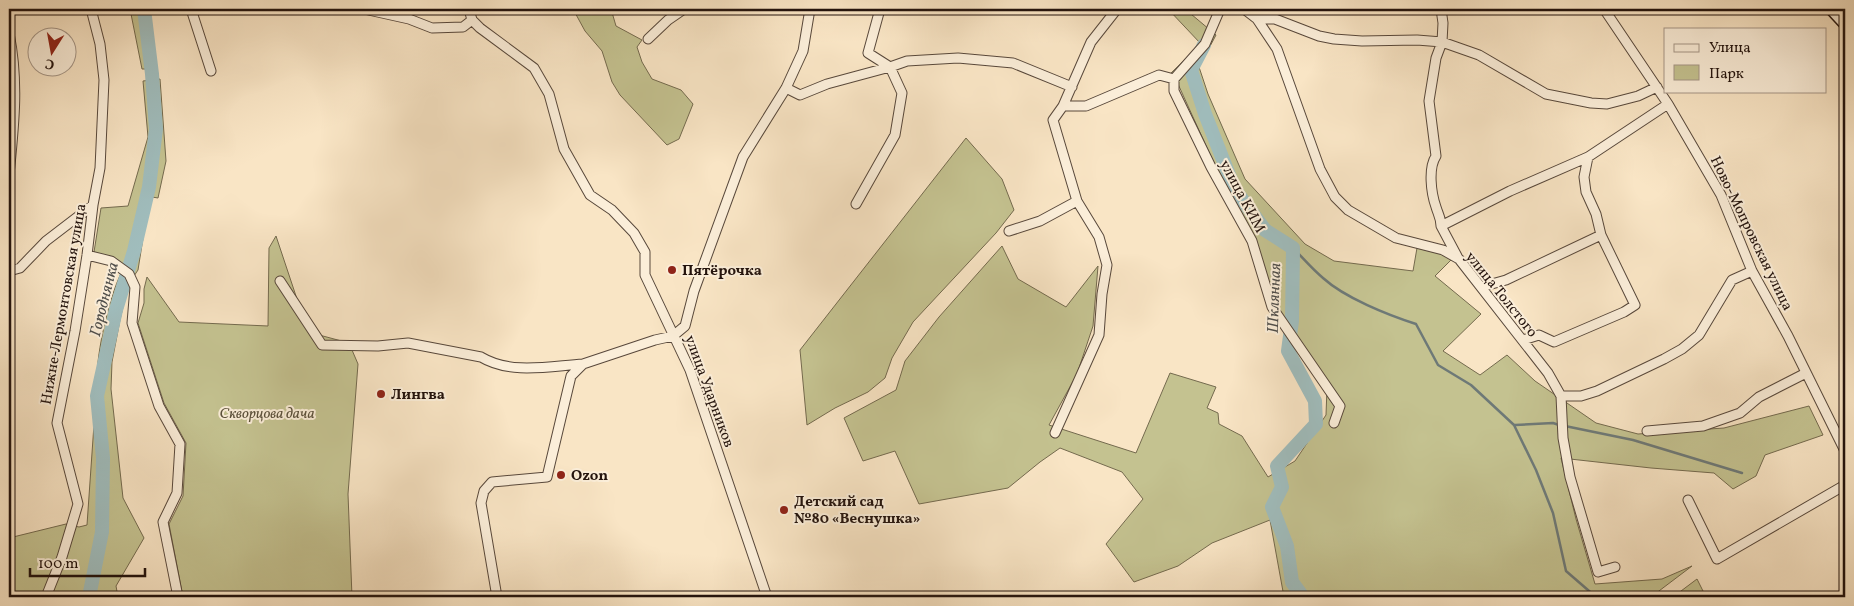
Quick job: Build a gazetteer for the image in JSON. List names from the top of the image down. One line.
{"streets":{"street":["улица КИМ","Ново-Мопровская улица","улица Толстого","Нижне-Лермонтовская улица","улица Ударников"]},"water":["Шклянная","Городнянка"],"parks":["Скворцова дача"],"places":["Пятёрочка","Лингва","Ozon","Детский сад №80 «Веснушка»"],"legend":["Улица","Парк"],"scale_bar":"100 m","north":"bottom"}
